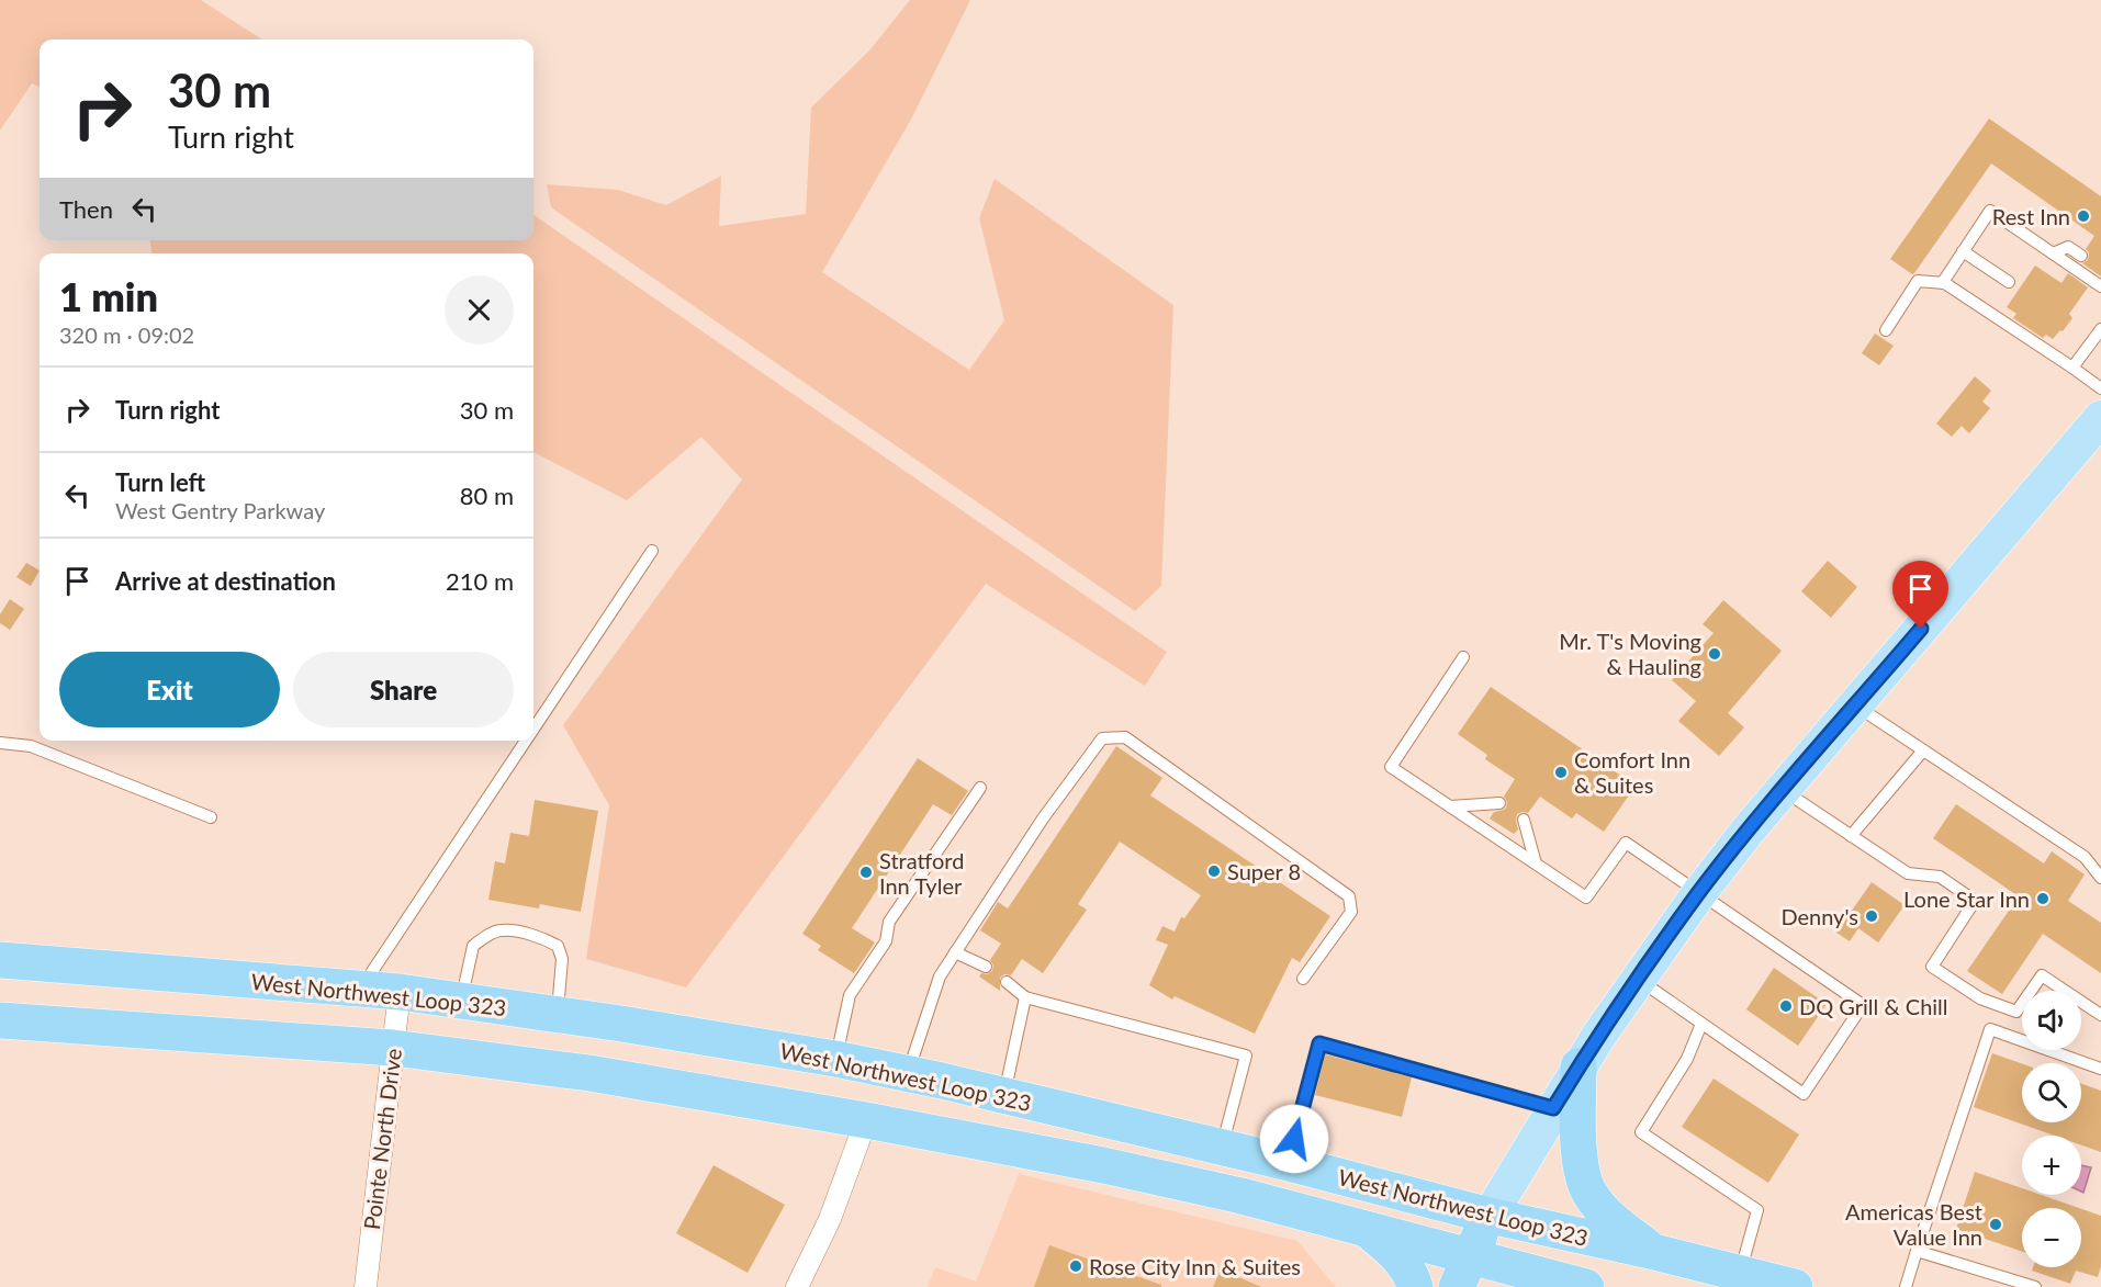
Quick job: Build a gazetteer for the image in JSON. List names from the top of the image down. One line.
{"streets":{"highway":["West Northwest Loop 323"],"street":["Pointe North Drive"]},"crossings":[["West Northwest Loop 323","Pointe North Drive"]],"places":["Rest Inn","Mr. T's Moving & Hauling","Comfort Inn & Suites","Super 8","Stratford Inn Tyler","Lone Star Inn","Denny's","DQ Grill & Chill","Americas Best Value Inn","Rose City Inn & Suites"],"page":{"turn":["30 m","Turn right"],"then":"Then","heading":["1 min","320 m · 09:02"],"list":[{"name":"Turn right","value":"30 m"},{"name":"Turn left","note":"West Gentry Parkway","value":"80 m"},{"name":"Arrive at destination","value":"210 m"}],"buttons":["Exit","Share"],"map_buttons":["+","−"]}}
